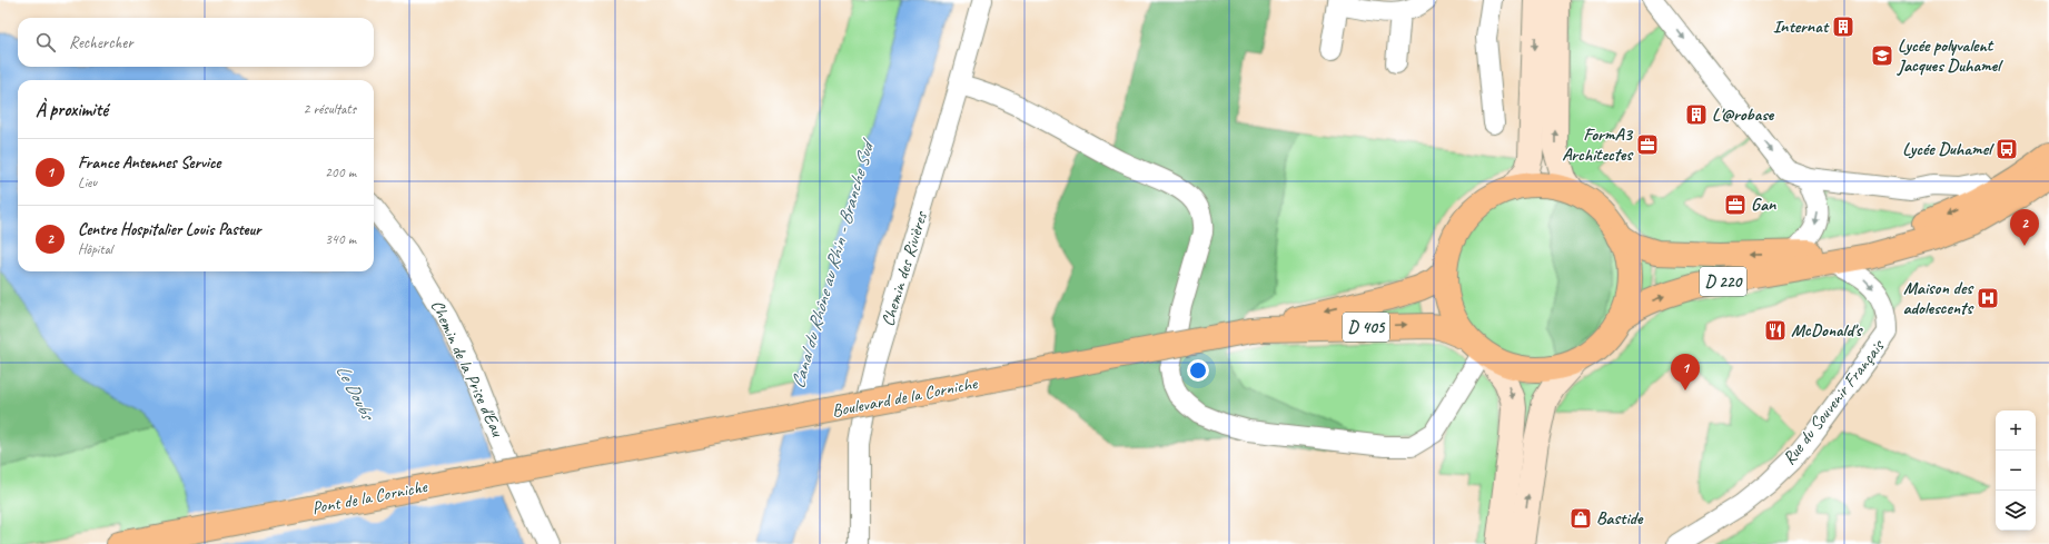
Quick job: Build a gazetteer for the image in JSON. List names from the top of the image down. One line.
{"streets":{"main road":["D 220","D 405","Boulevard de la Corniche","Pont de la Corniche"],"street":["Chemin des Rivières","Chemin de la Prise d'Eau","Rue du Souvenir Français"]},"crossings":[["D 220","Boulevard de la Corniche"],["D 220","Rue du Souvenir Français"],["Boulevard de la Corniche","Pont de la Corniche"]],"one_way":["Rue du Souvenir Français"],"water":["Canal du Rhône au Rhin - Branche Sud","Le Doubs"],"places":{"building":["Internat","L'@robase"],"school or university":["Lycée polyvalent Jacques Duhamel"],"office":["FormA3 Architectes","Gan"],"bus stop":["Lycée Duhamel"],"hospital":["Maison des adolescents"],"restaurant":["McDonald's"],"shop":["Bastide"]},"page":{"search":"Rechercher","heading":["À proximité","2 résultats"],"list":[{"mark":"1","name":"France Antennes Service","note":"Lieu","value":"200 m"},{"mark":"2","name":"Centre Hospitalier Louis Pasteur","note":"Hôpital","value":"340 m"}],"pins":["2","1"],"map_buttons":["+","−"]}}
